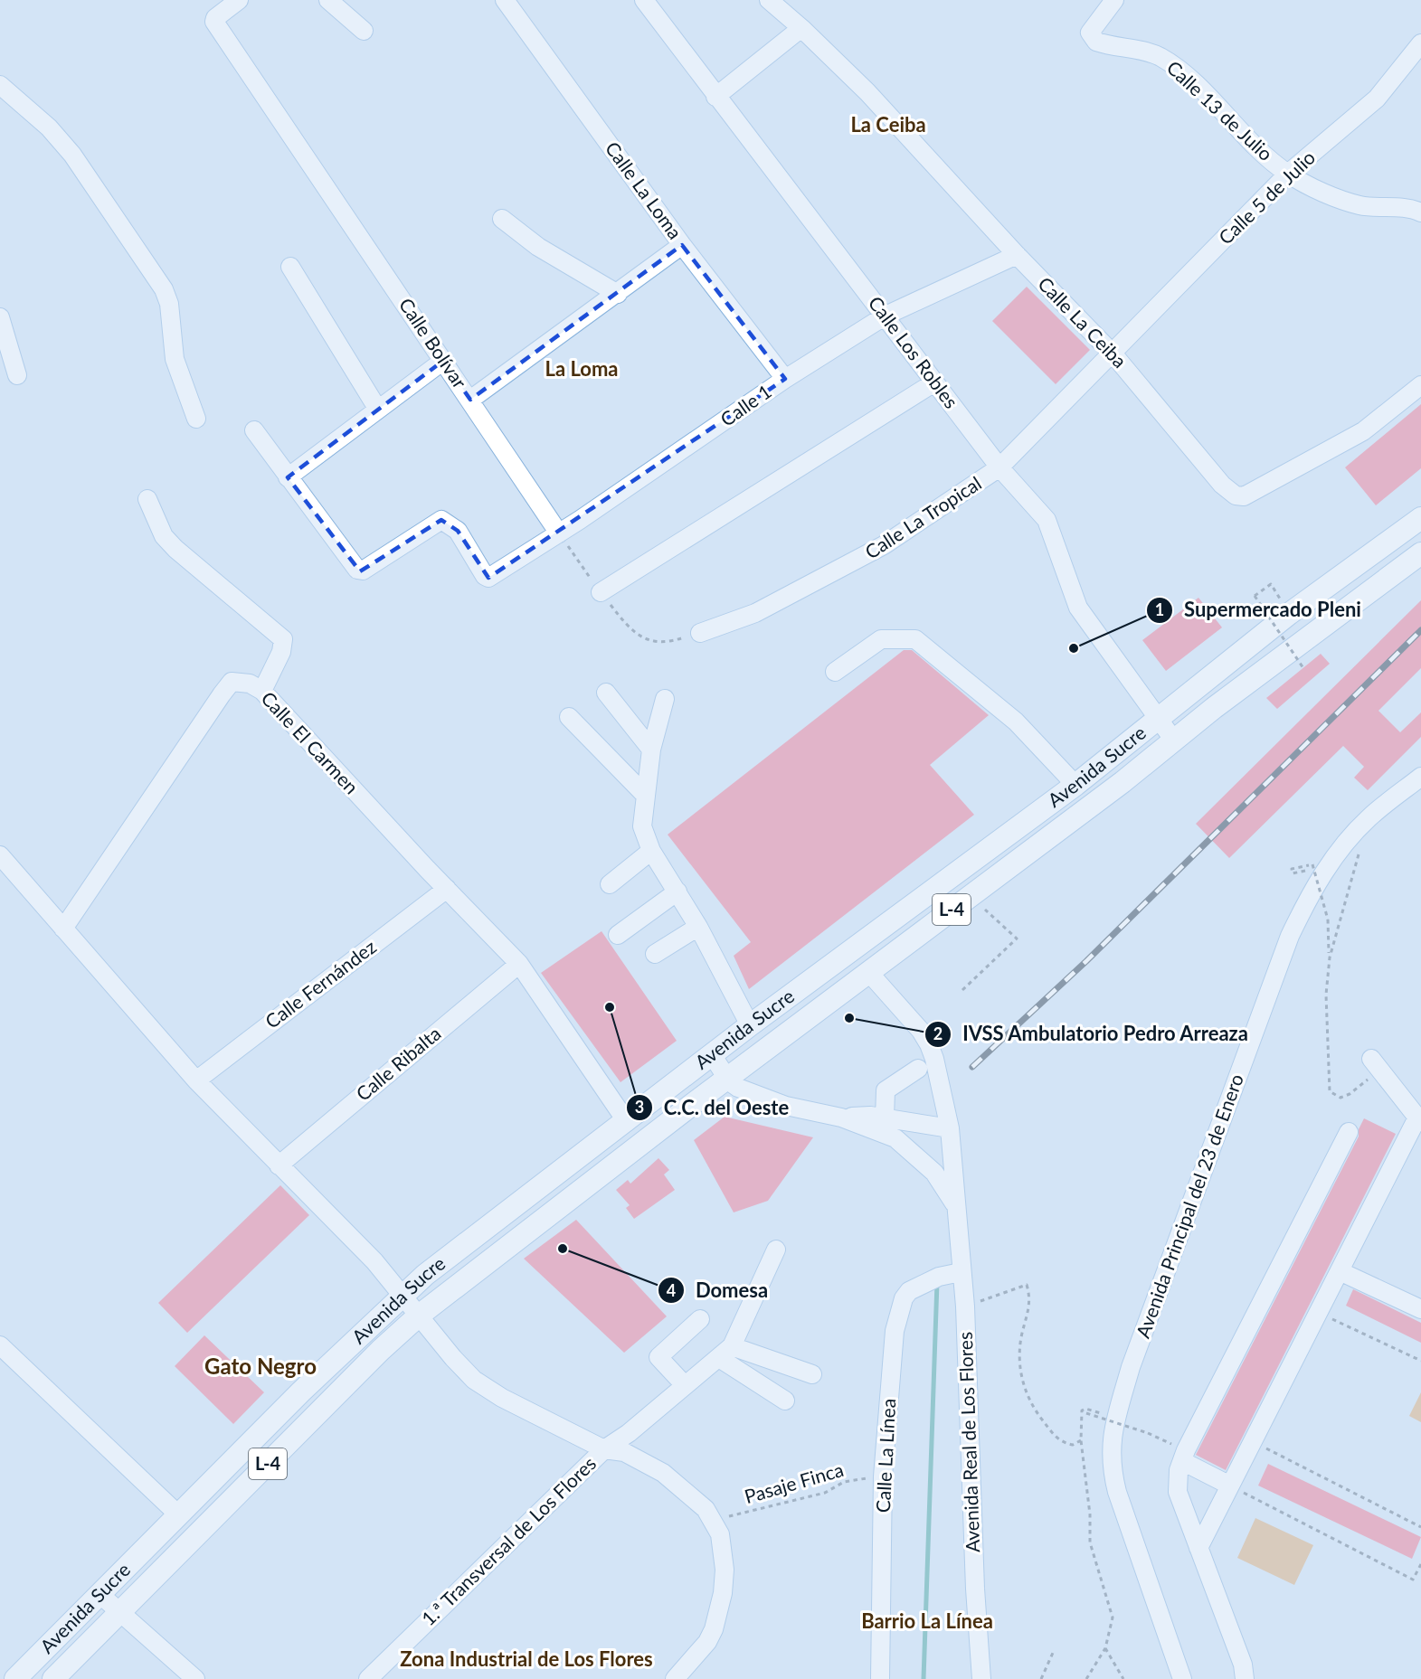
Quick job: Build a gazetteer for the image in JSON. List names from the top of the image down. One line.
{"streets":{"main road":["Avenida Sucre","L-4"],"street":["Calle 13 de Julio","Calle La Loma","Calle 5 de Julio","Calle La Ceiba","Calle Bolívar","Calle Los Robles","Calle 1","Calle La Tropical","Calle El Carmen","Calle Fernández","Calle Ribalta","Avenida Principal del 23 de Enero","Avenida Real de Los Flores","Calle La Línea","1.ª Transversal de Los Flores"],"path":["Pasaje Finca"]},"crossings":[["Calle 13 de Julio","Calle 5 de Julio"],["Calle La Loma","Calle 1"],["Calle 5 de Julio","Calle La Ceiba"],["Calle 5 de Julio","Calle La Tropical"],["Calle La Ceiba","Calle 1"],["Calle La Ceiba","Calle La Tropical"],["Calle Bolívar","Calle 1"],["Calle Los Robles","Calle 1"],["Calle Los Robles","Calle La Tropical"],["Calle Los Robles","Avenida Sucre"],["Calle El Carmen","Avenida Sucre"],["Calle El Carmen","Calle Fernández"],["Calle El Carmen","Calle Ribalta"],["Avenida Sucre","Avenida Real de Los Flores"],["Avenida Real de Los Flores","Calle La Línea"],["Calle La Línea","Pasaje Finca"]],"districts":["La Ceiba","La Loma","Gato Negro","Barrio La Línea","Zona Industrial de Los Flores"],"places":["Supermercado Pleni","C.C. del Oeste","IVSS Ambulatorio Pedro Arreaza","Domesa"]}
